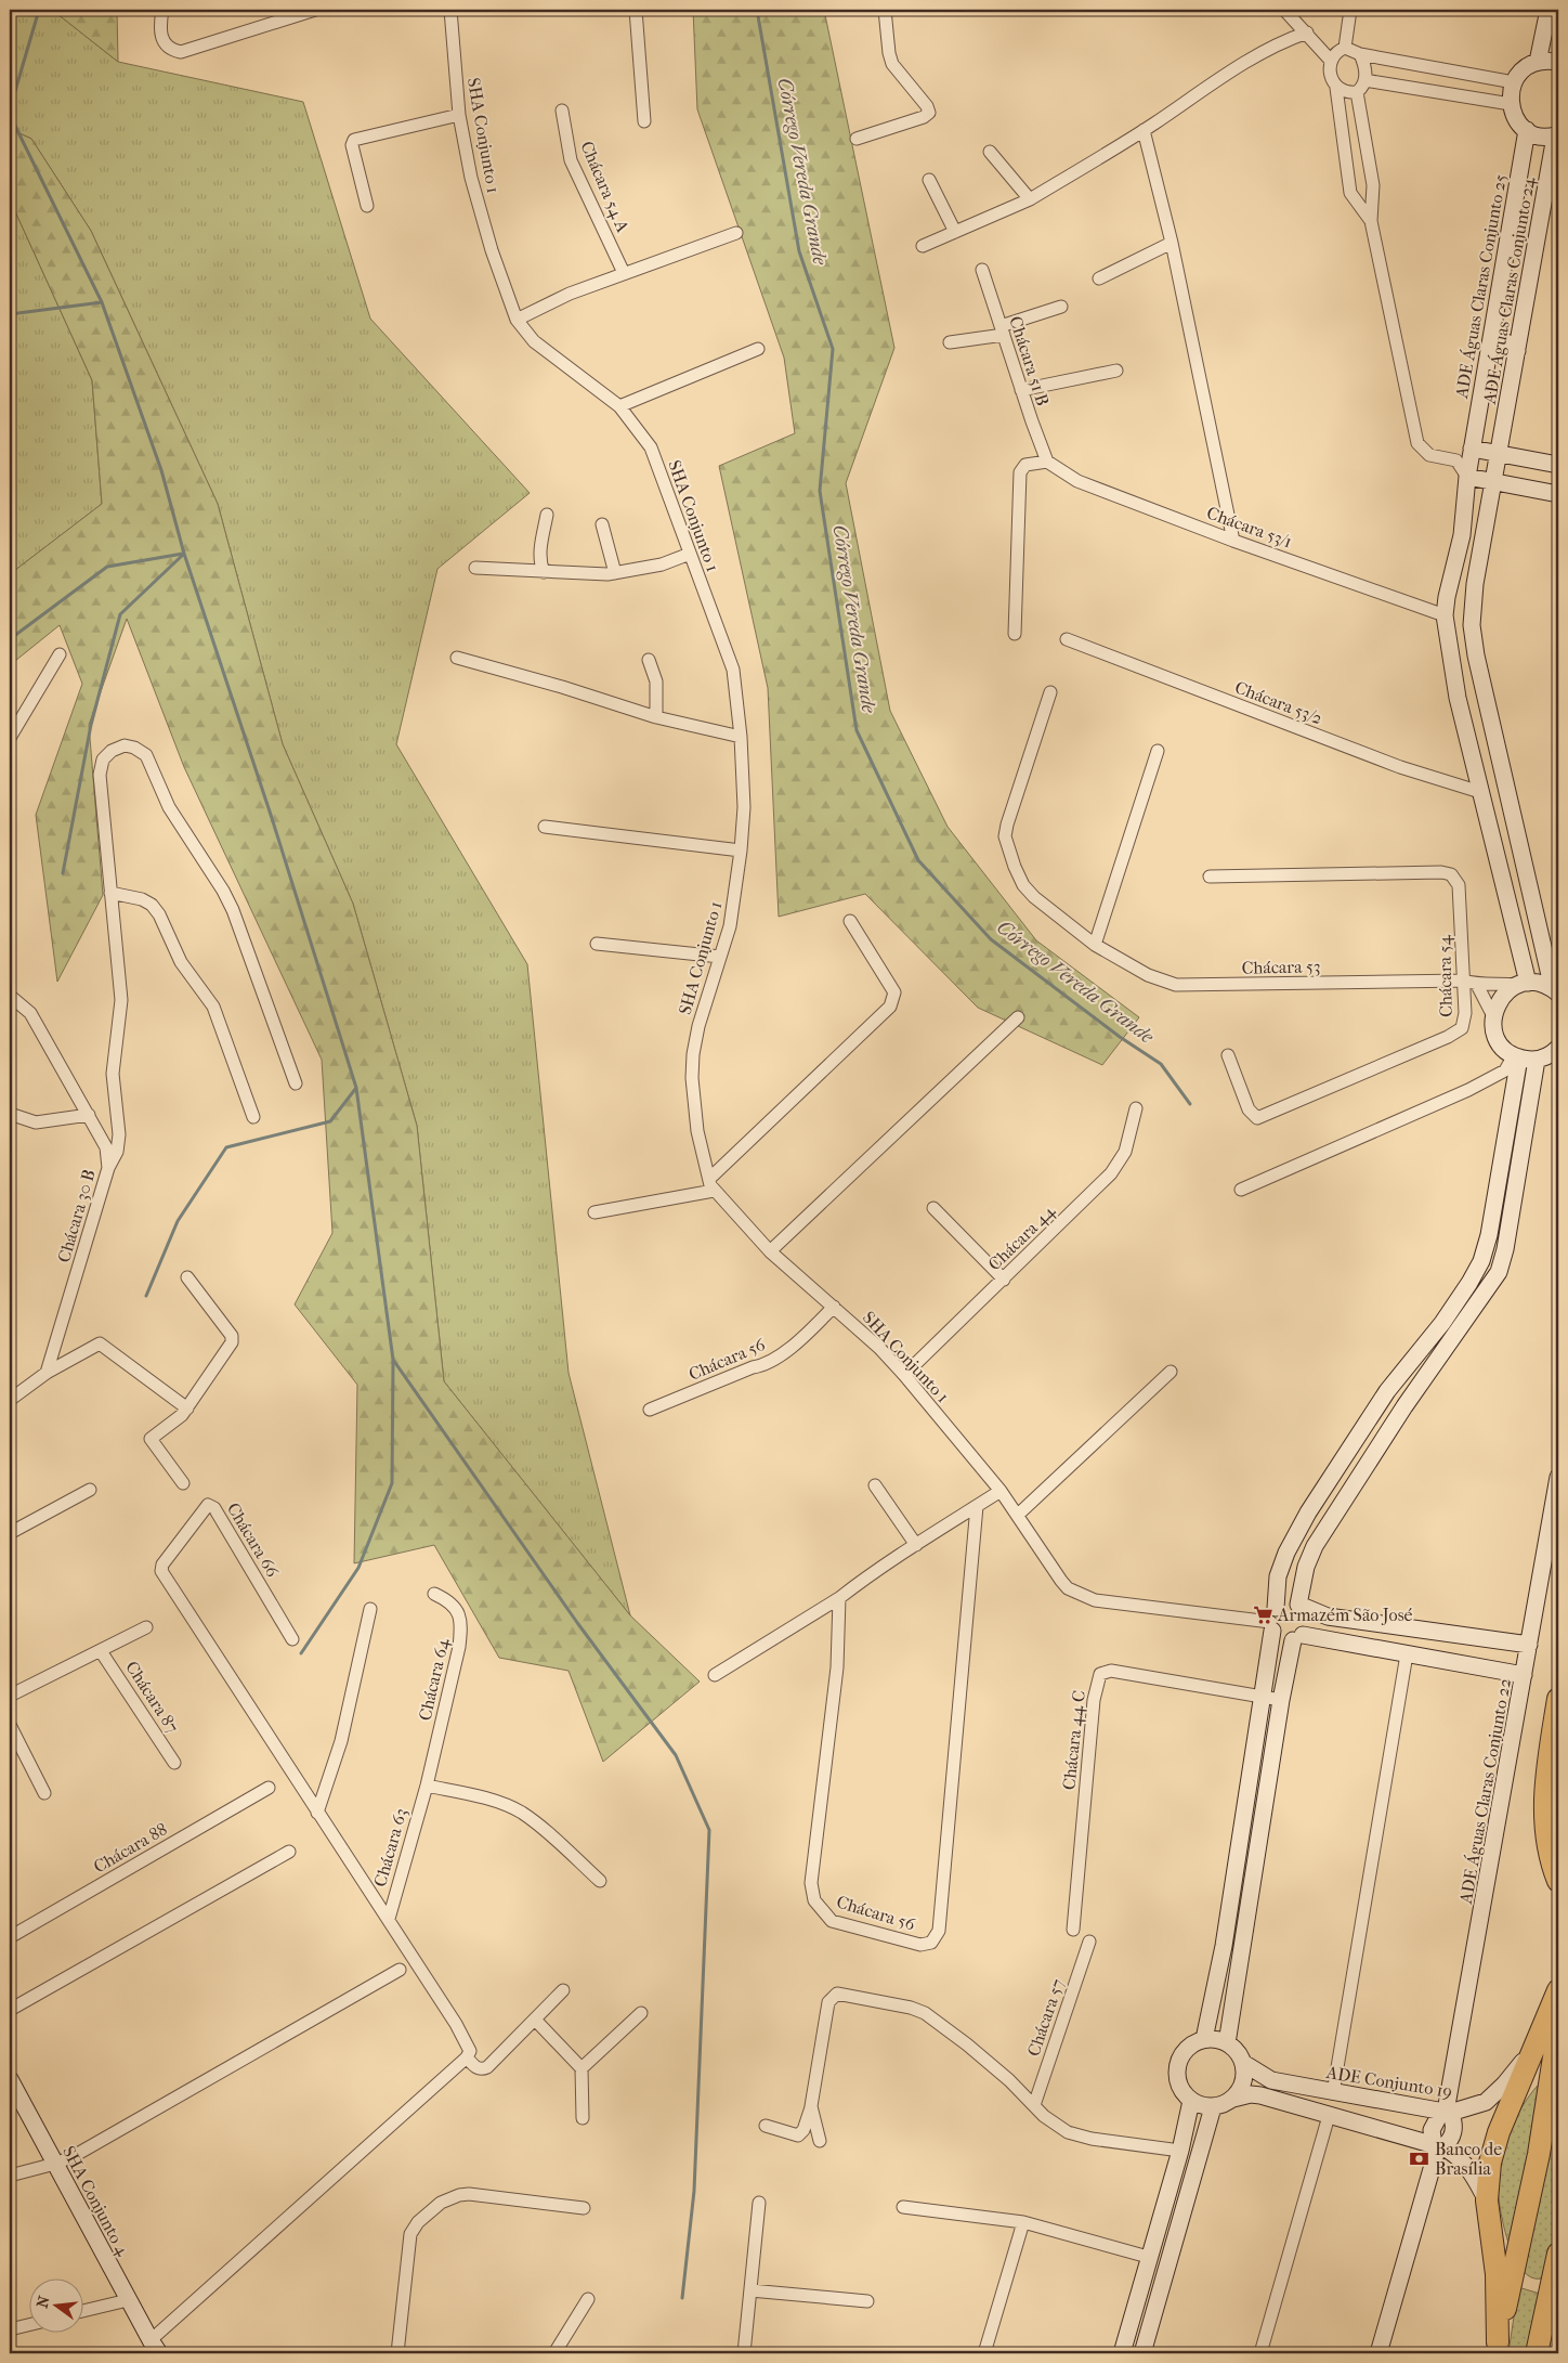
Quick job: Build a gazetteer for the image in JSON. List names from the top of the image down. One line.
{"streets":{"street":["SHA Conjunto 1","Chácara 54 A","ADE Águas Claras Conjunto 25","ADE Águas Claras Conjunto 24","Chácara 51 B","Chácara 53/1","Chácara 53/2","Chácara 53","Chácara 54","Chácara 30 B","Chácara 44","Chácara 56","Chácara 66","Chácara 64","Chácara 87","Chácara 44 C","ADE Águas Claras Conjunto 22","Chácara 88","Chácara 63","Chácara 57","ADE Conjunto 19","SHA Conjunto 4"]},"crossings":[["SHA Conjunto 1","Chácara 44"],["SHA Conjunto 1","Chácara 56"],["ADE Águas Claras Conjunto 25","Chácara 53/1"],["ADE Águas Claras Conjunto 25","Chácara 53/2"],["ADE Águas Claras Conjunto 25","Chácara 53"],["Chácara 51 B","Chácara 53/1"],["Chácara 53","Chácara 54"],["Chácara 64","Chácara 63"],["ADE Águas Claras Conjunto 22","ADE Conjunto 19"]],"water":["Córrego Vereda Grande"],"places":{"supermarket":["Armazém São José"],"bank":["Banco de Brasília"]},"north":"left"}
